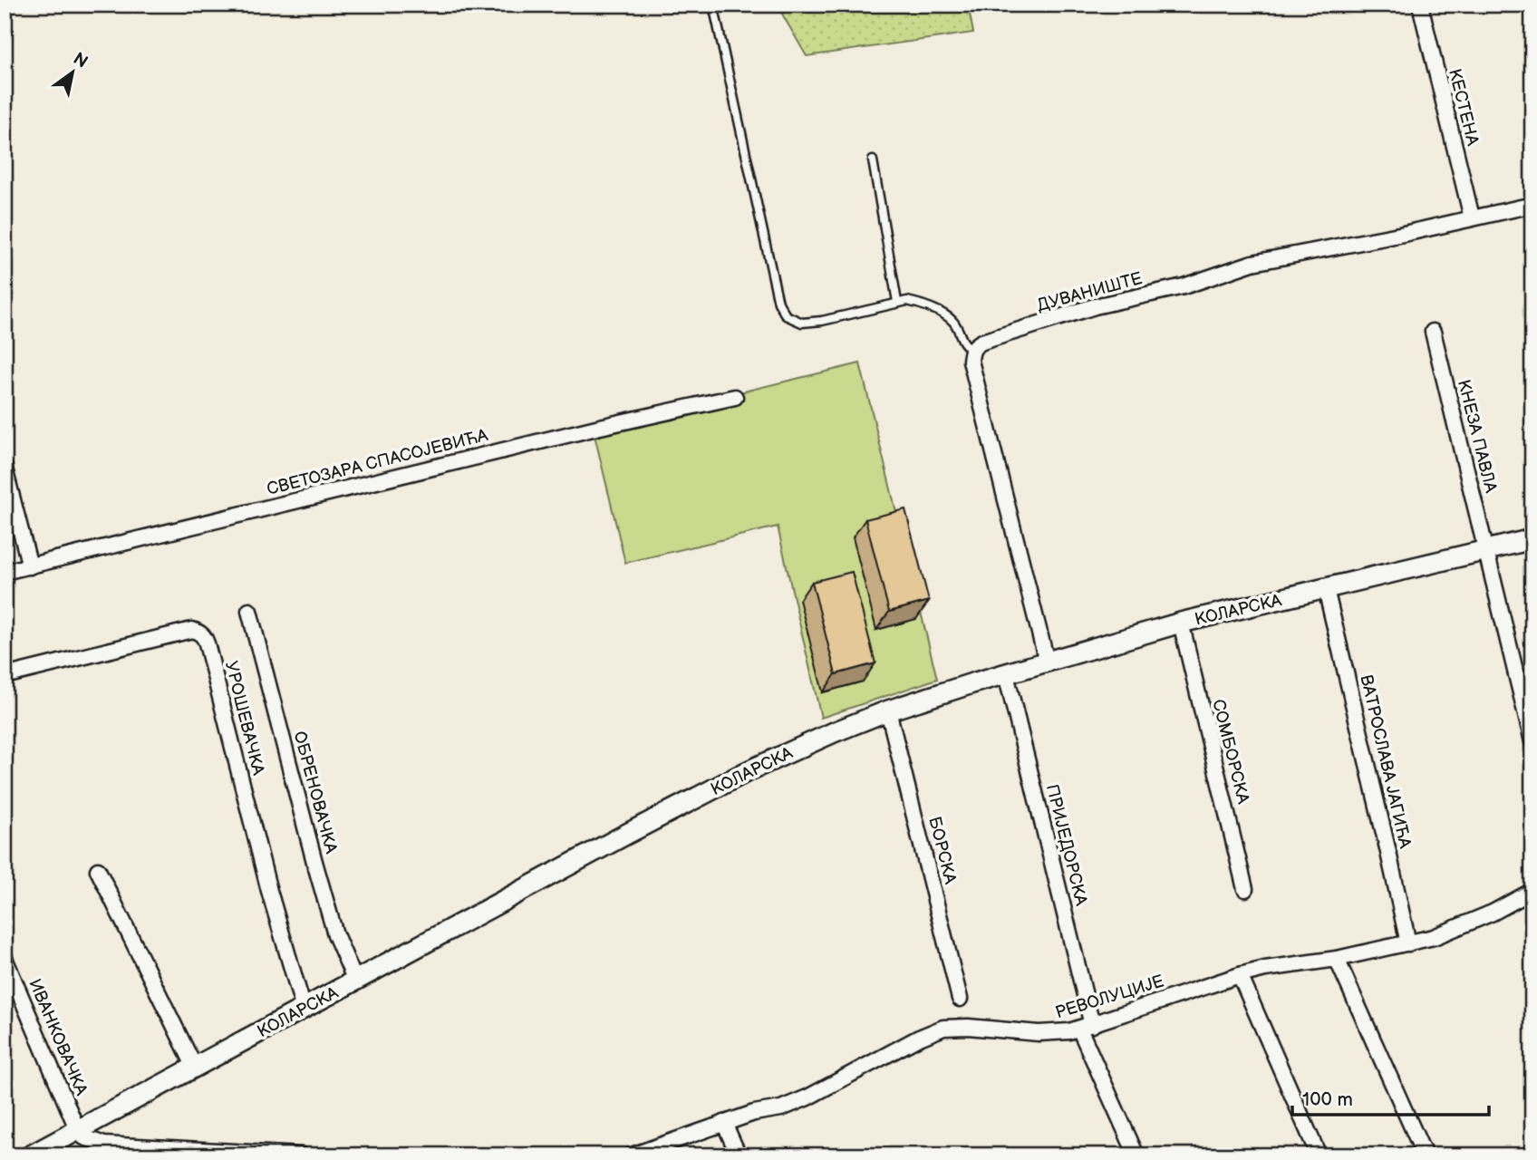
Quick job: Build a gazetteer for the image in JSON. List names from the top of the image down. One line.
{"streets":{"main road":["КОЛАРСКА"],"street":["КЕСТЕНА","ДУВАНИШТЕ","КНЕЗА ПАВЛА","СВЕТОЗАРА СПАСОЈЕВИЋА","УРОШЕВАЧКА","СОМБОРСКА","ВАТРОСЛАВА ЈАГИЋА","ОБРЕНОВАЧКА","ПРИЈЕДОРСКА","БОРСКА","РЕВОЛУЦИЈЕ","ИВАНКОВАЧКА"]},"crossings":[["КЕСТЕНА","ДУВАНИШТЕ"],["КНЕЗА ПАВЛА","КОЛАРСКА"],["КОЛАРСКА","УРОШЕВАЧКА"],["КОЛАРСКА","СОМБОРСКА"],["КОЛАРСКА","ВАТРОСЛАВА ЈАГИЋА"],["КОЛАРСКА","ОБРЕНОВАЧКА"],["КОЛАРСКА","ПРИЈЕДОРСКА"],["КОЛАРСКА","БОРСКА"],["КОЛАРСКА","ИВАНКОВАЧКА"],["ВАТРОСЛАВА ЈАГИЋА","РЕВОЛУЦИЈЕ"],["ПРИЈЕДОРСКА","РЕВОЛУЦИЈЕ"]],"scale_bar":"100 m","north":"top right"}
